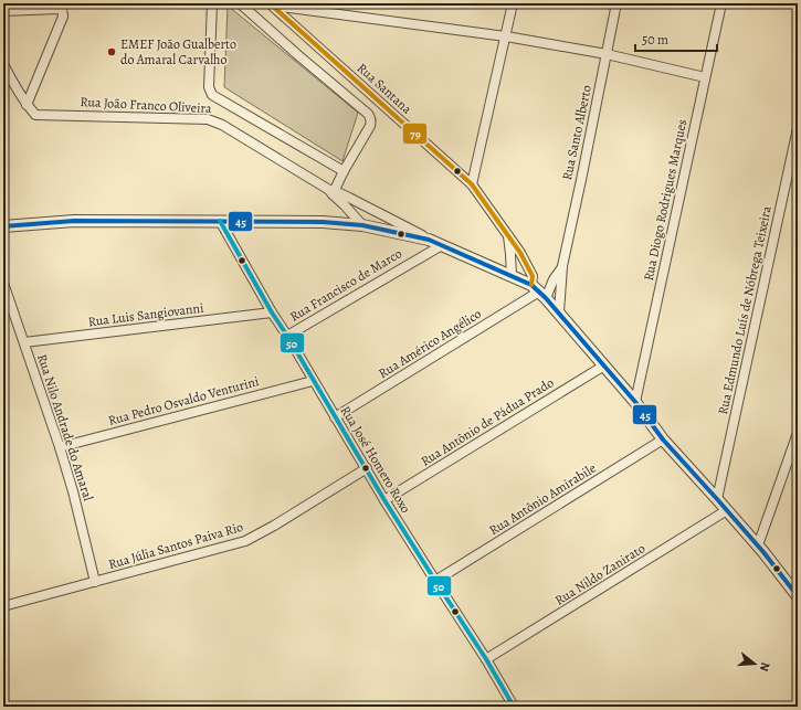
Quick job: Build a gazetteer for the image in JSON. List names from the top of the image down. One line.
{"streets":{"street":["Rua Santana","Rua João Franco Oliveira","Rua Santo Alberto","Rua Diogo Rodrigues Marques","Rua Francisco de Marco","Rua Edmundo Luís de Nóbrega Teixeira","Rua Luis Sangiovanni","Rua Américo Angélico","Rua Pedro Osvaldo Venturini","Rua Antônio de Pádua Prado","Rua Nilo Andrade do Amaral","Rua José Homero Roxo","Rua Antônio Amirabile","Rua Júlia Santos Paiva Rio","Rua Nildo Zanirato"]},"crossings":[["Rua Santana","Rua Santo Alberto"],["Rua Santana","Rua Américo Angélico"],["Rua Santo Alberto","Rua Américo Angélico"],["Rua Francisco de Marco","Rua José Homero Roxo"],["Rua Luis Sangiovanni","Rua Nilo Andrade do Amaral"],["Rua Luis Sangiovanni","Rua José Homero Roxo"],["Rua Américo Angélico","Rua José Homero Roxo"],["Rua Pedro Osvaldo Venturini","Rua Nilo Andrade do Amaral"],["Rua Pedro Osvaldo Venturini","Rua José Homero Roxo"],["Rua Antônio de Pádua Prado","Rua José Homero Roxo"],["Rua Nilo Andrade do Amaral","Rua Júlia Santos Paiva Rio"],["Rua José Homero Roxo","Rua Antônio Amirabile"],["Rua José Homero Roxo","Rua Júlia Santos Paiva Rio"],["Rua José Homero Roxo","Rua Nildo Zanirato"]],"places":["EMEF João Gualberto do Amaral Carvalho"],"lines":["transit line 79","transit line 45","transit line 50"],"scale_bar":"50 m","north":"right"}
